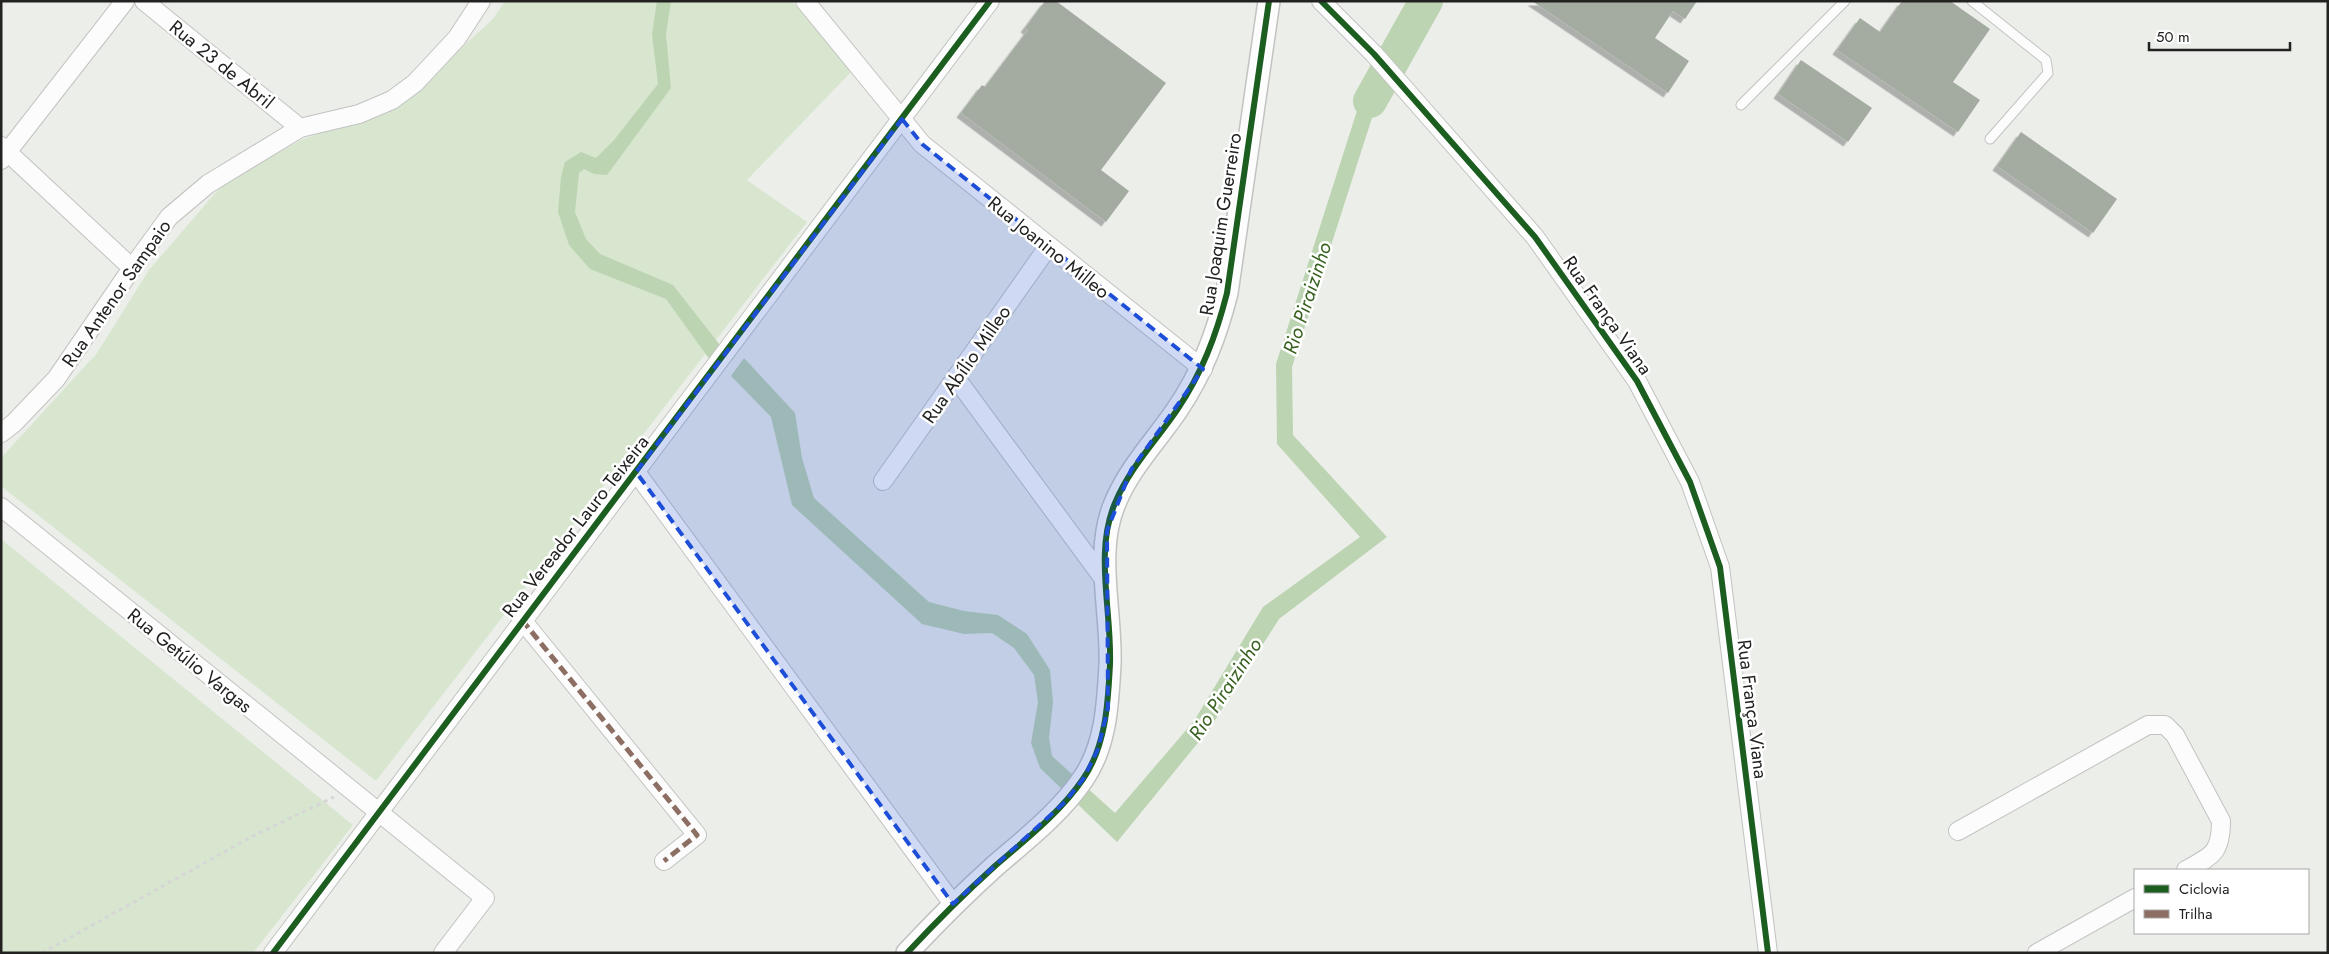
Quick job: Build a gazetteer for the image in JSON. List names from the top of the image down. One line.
{"streets":{"street":["Rua 23 de Abril","Rua Joaquim Guerreiro","Rua Joanino Milleo","Rua Antenor Sampaio","Rua França Viana","Rua Abílio Milleo","Rua Vereador Lauro Teixeira","Rua Getúlio Vargas"]},"crossings":[["Rua 23 de Abril","Rua Antenor Sampaio"],["Rua Joaquim Guerreiro","Rua Joanino Milleo"],["Rua Joanino Milleo","Rua Abílio Milleo"],["Rua Joanino Milleo","Rua Vereador Lauro Teixeira"],["Rua Vereador Lauro Teixeira","Rua Getúlio Vargas"]],"water":["Rio Piraizinho"],"legend":["Ciclovia","Trilha"],"scale_bar":"50 m"}
